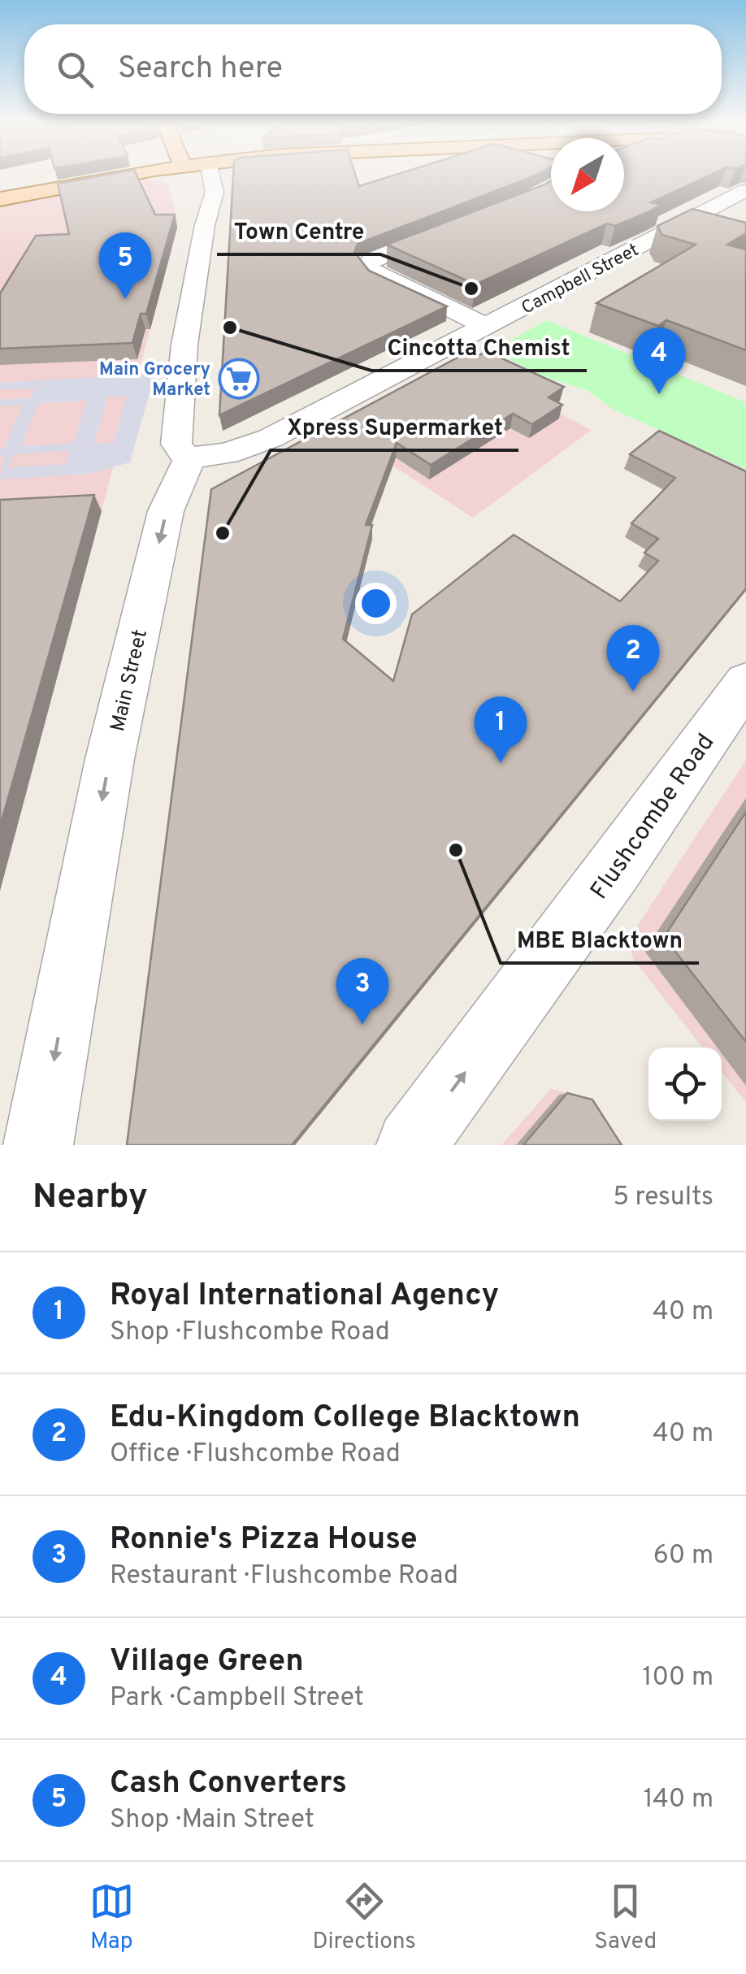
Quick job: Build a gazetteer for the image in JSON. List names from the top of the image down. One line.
{"streets":{"street":["Campbell Street","Main Street","Flushcombe Road"]},"crossings":[["Campbell Street","Main Street"]],"one_way":["Main Street","Flushcombe Road"],"places":{"other":["Town Centre","Cincotta Chemist","Xpress Supermarket","MBE Blacktown"],"supermarket":["Main Grocery Market"]},"north":"bottom left","page":{"search":"Search here","pins":["5","4","2","1","3"],"heading":["Nearby","5 results"],"list":[{"mark":"1","name":"Royal International Agency","note":"Shop · Flushcombe Road","value":"40 m"},{"mark":"2","name":"Edu-Kingdom College Blacktown","note":"Office · Flushcombe Road","value":"40 m"},{"mark":"3","name":"Ronnie's Pizza House","note":"Restaurant · Flushcombe Road","value":"60 m"},{"mark":"4","name":"Village Green","note":"Park · Campbell Street","value":"100 m"},{"mark":"5","name":"Cash Converters","note":"Shop · Main Street","value":"140 m"}],"nav":["Map","Directions","Saved"]}}
